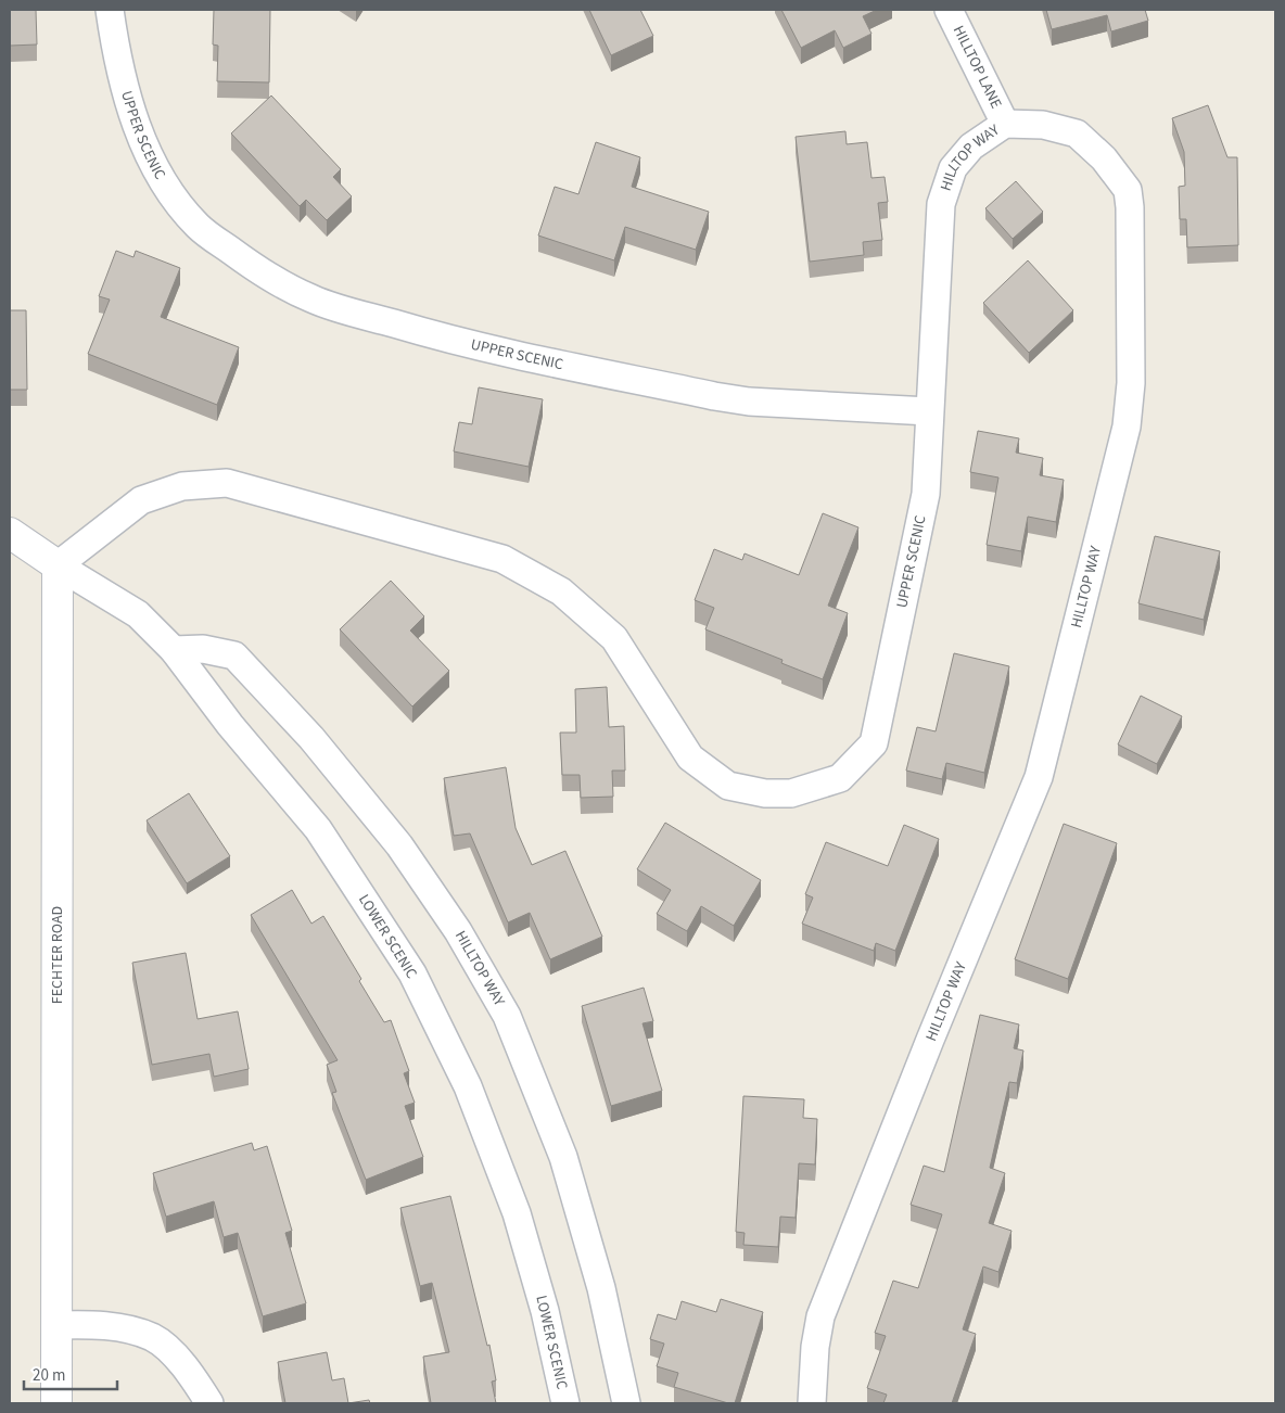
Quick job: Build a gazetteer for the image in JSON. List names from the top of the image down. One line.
{"streets":{"street":["HILLTOP LANE","UPPER SCENIC","HILLTOP WAY","LOWER SCENIC","FECHTER ROAD"]},"crossings":[["HILLTOP LANE","HILLTOP WAY"],["UPPER SCENIC","HILLTOP WAY"],["UPPER SCENIC","LOWER SCENIC"],["UPPER SCENIC","FECHTER ROAD"],["HILLTOP WAY","LOWER SCENIC"],["LOWER SCENIC","FECHTER ROAD"]],"scale_bar":"20 m"}
